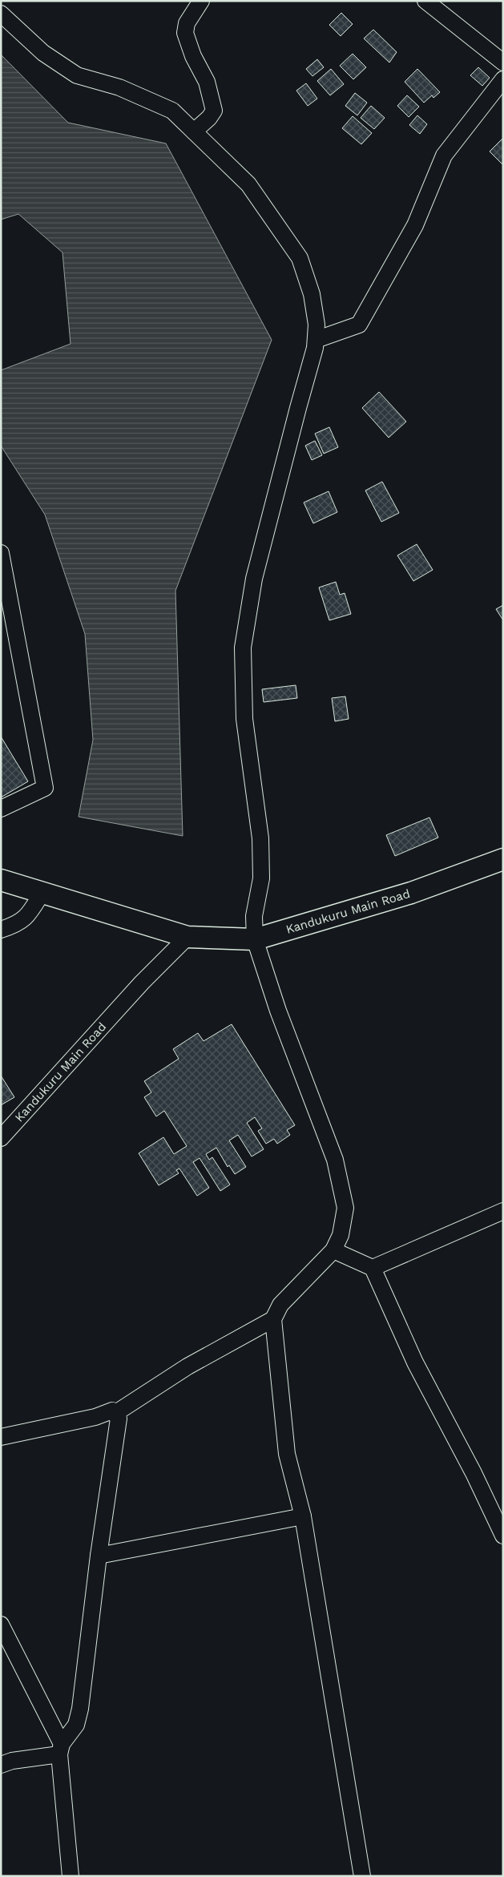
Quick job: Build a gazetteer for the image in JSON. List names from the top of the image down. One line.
{"streets":{"main road":["Kandukuru Main Road"]}}
